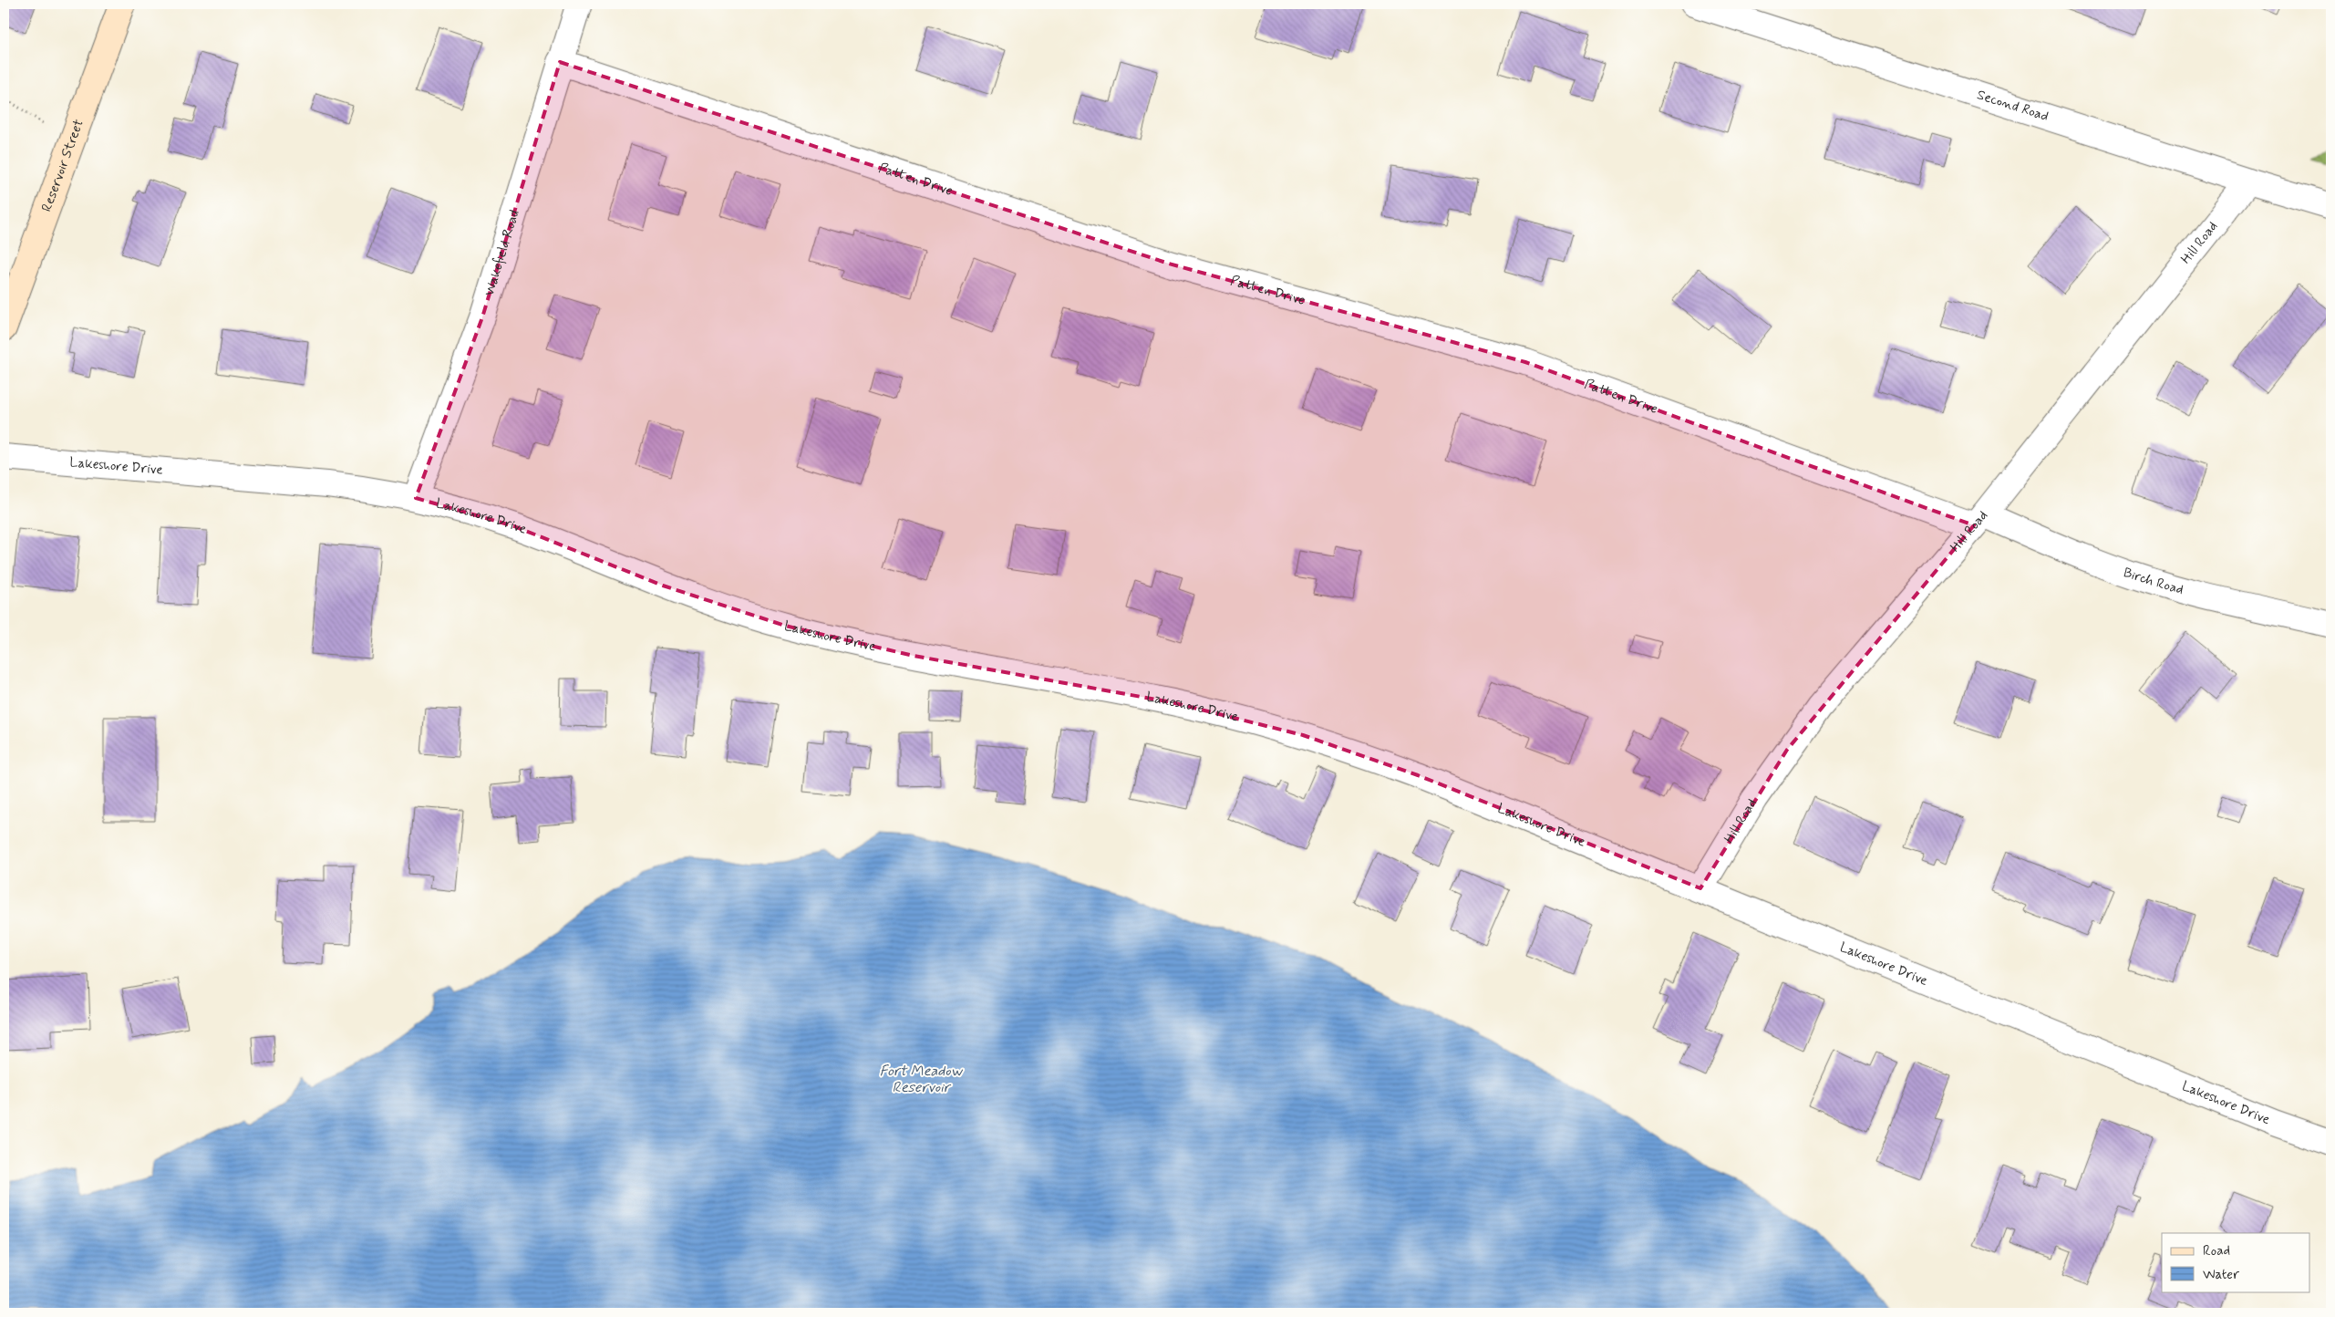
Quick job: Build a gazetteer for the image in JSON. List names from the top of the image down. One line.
{"streets":{"street":["Second Road","Reservoir Street","Patten Drive","Hill Road","Wakefield Road","Lakeshore Drive","Birch Road"]},"crossings":[["Second Road","Hill Road"],["Patten Drive","Hill Road"],["Patten Drive","Wakefield Road"],["Patten Drive","Birch Road"],["Hill Road","Lakeshore Drive"],["Hill Road","Birch Road"],["Wakefield Road","Lakeshore Drive"]],"water":["Fort Meadow Reservoir"],"legend":["Road","Water"]}
